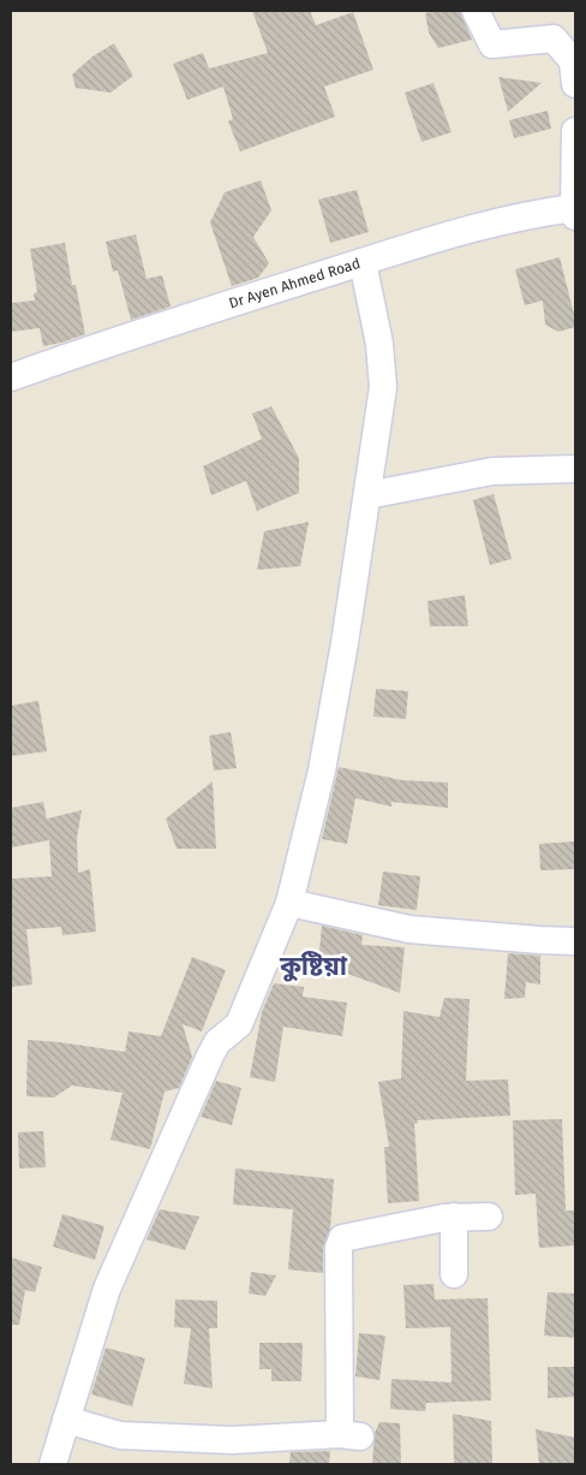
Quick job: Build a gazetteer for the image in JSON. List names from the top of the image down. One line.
{"streets":{"street":["Dr Ayen Ahmed Road"]},"districts":["কুষ্টিয়া"]}
